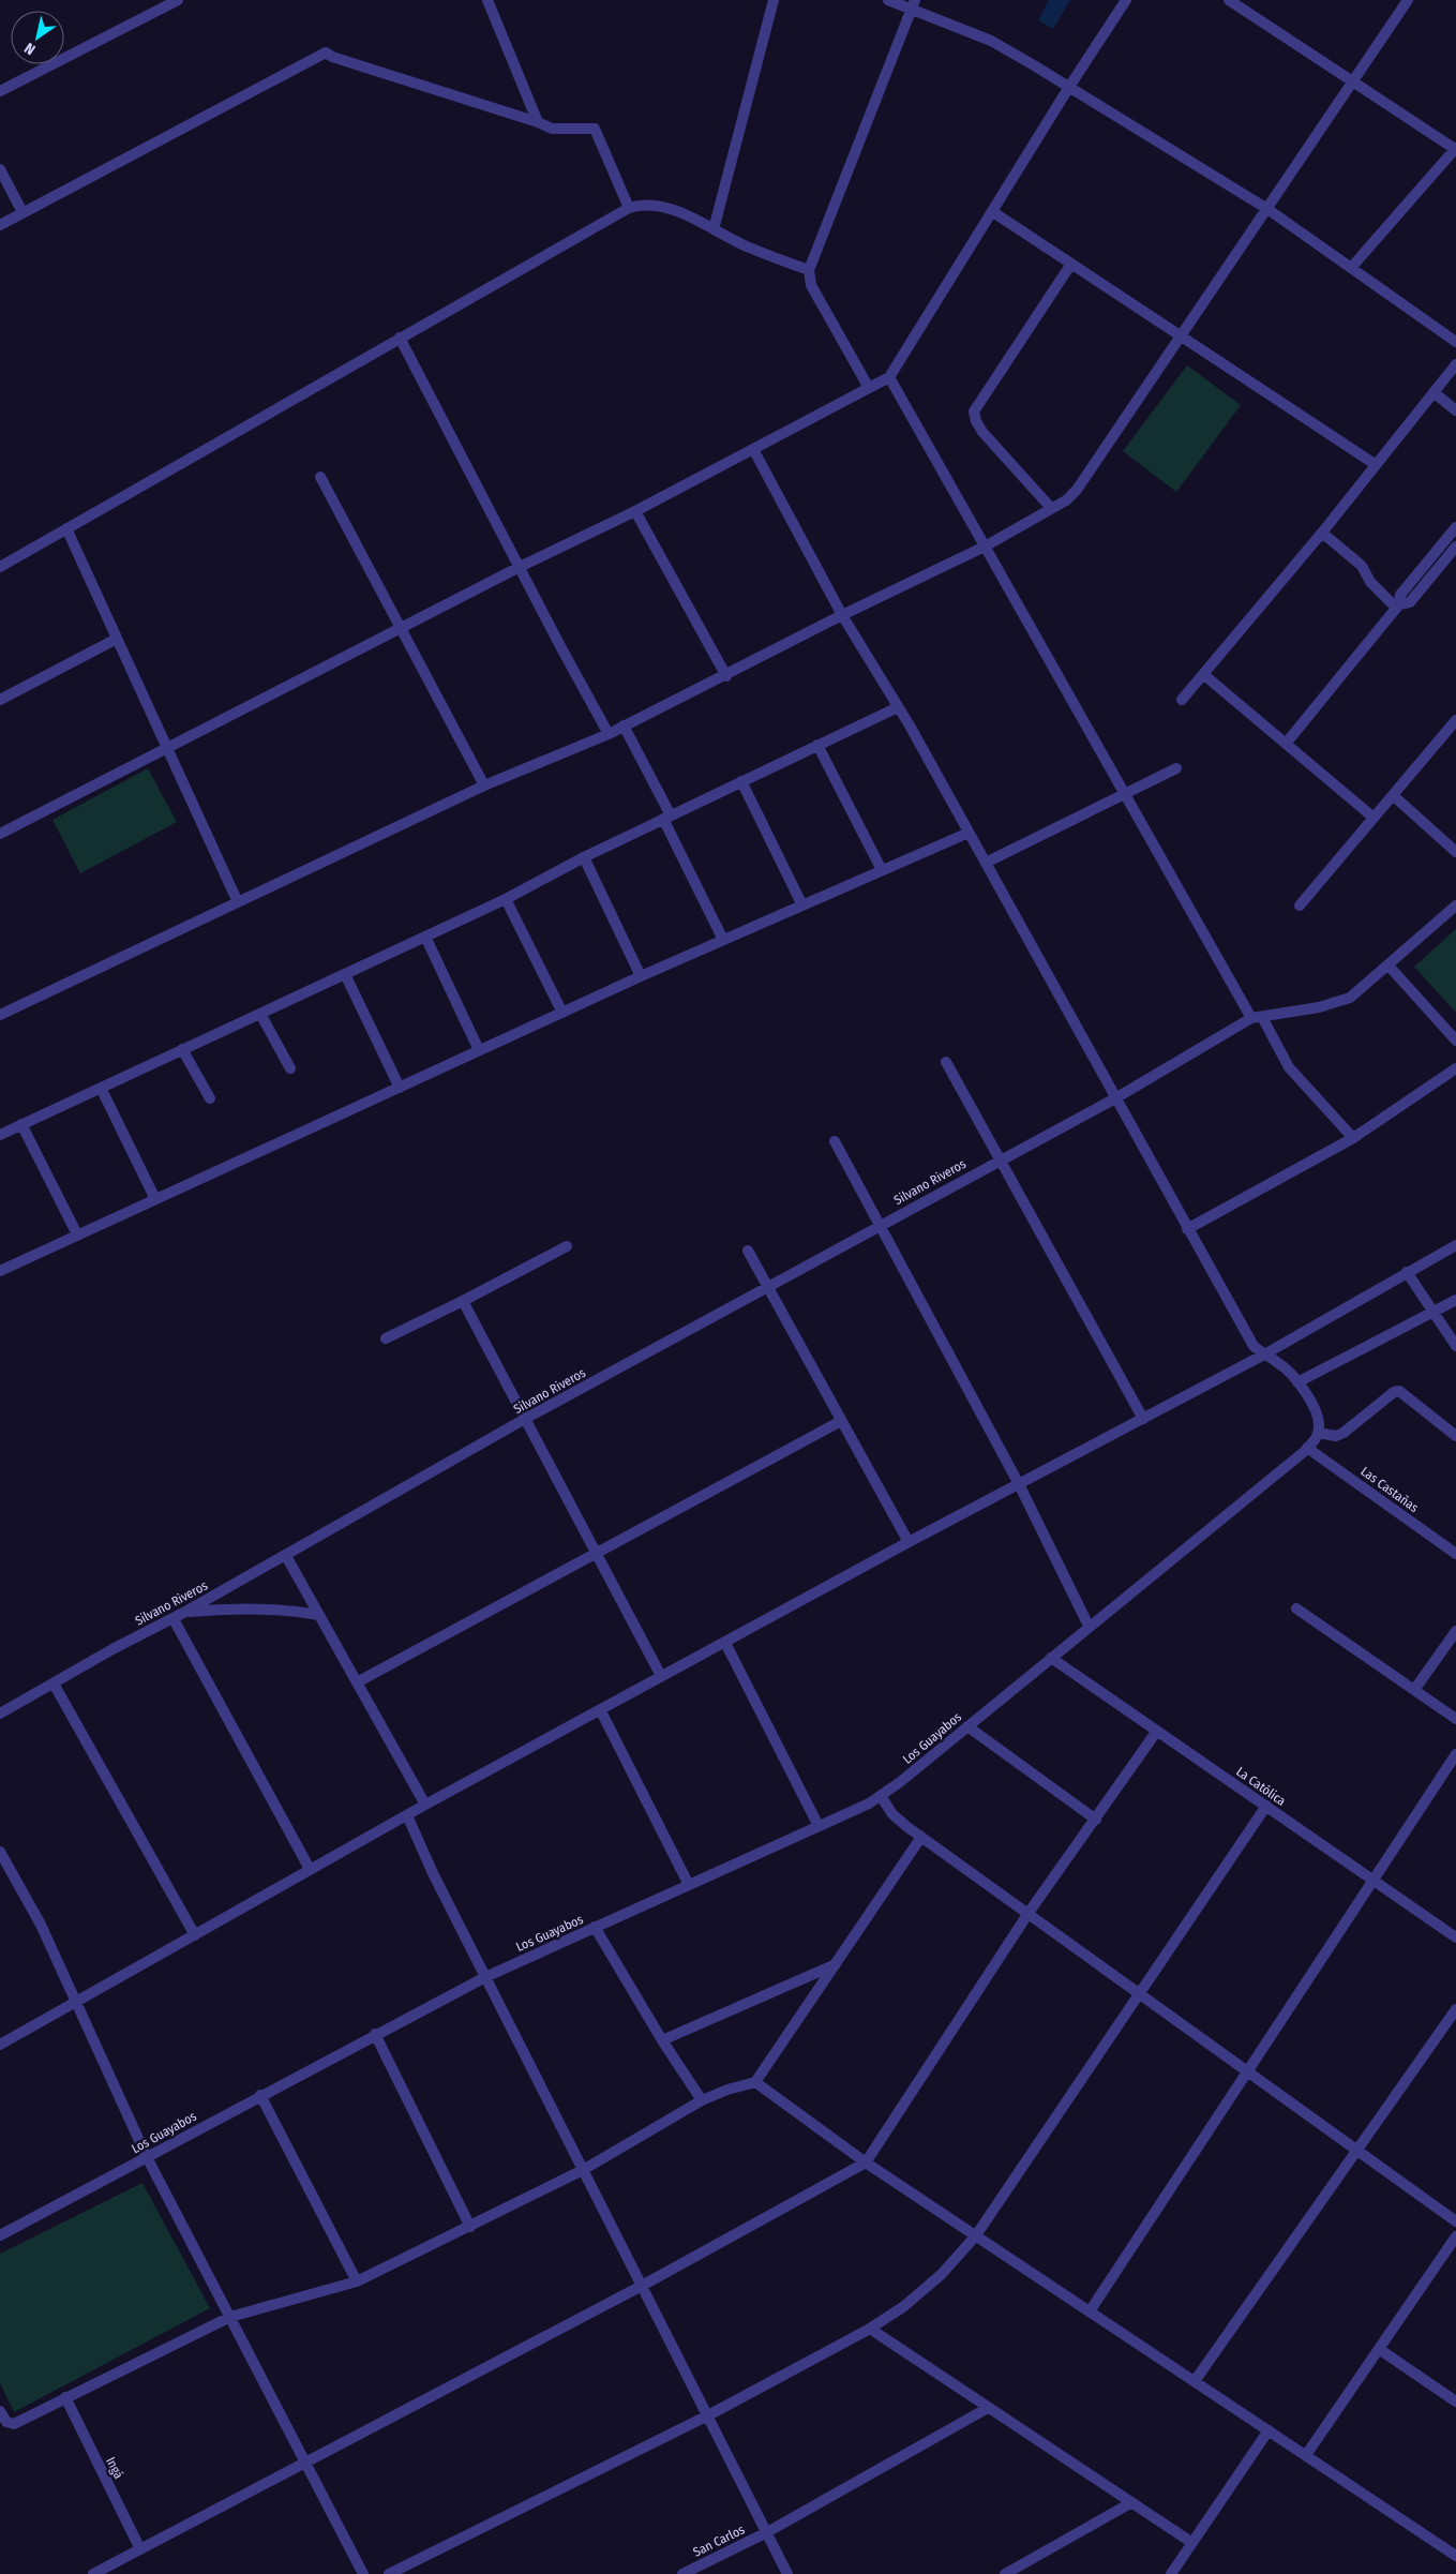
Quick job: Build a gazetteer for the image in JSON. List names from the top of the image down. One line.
{"streets":{"street":["Silvano Riveros","Las Castañas","Los Guayabos","La Católica","Ingá","San Carlos"]},"crossings":[["Las Castañas","Los Guayabos"],["Los Guayabos","La Católica"]],"north":"bottom left"}
